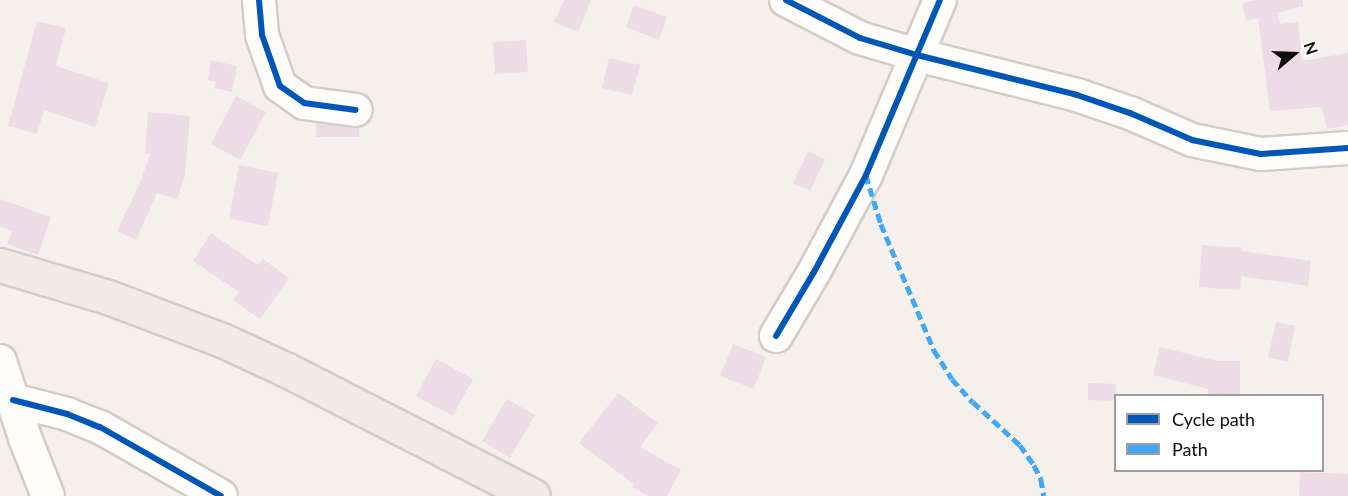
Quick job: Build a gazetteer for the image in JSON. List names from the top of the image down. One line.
{"legend":["Cycle path","Path"],"north":"right"}
